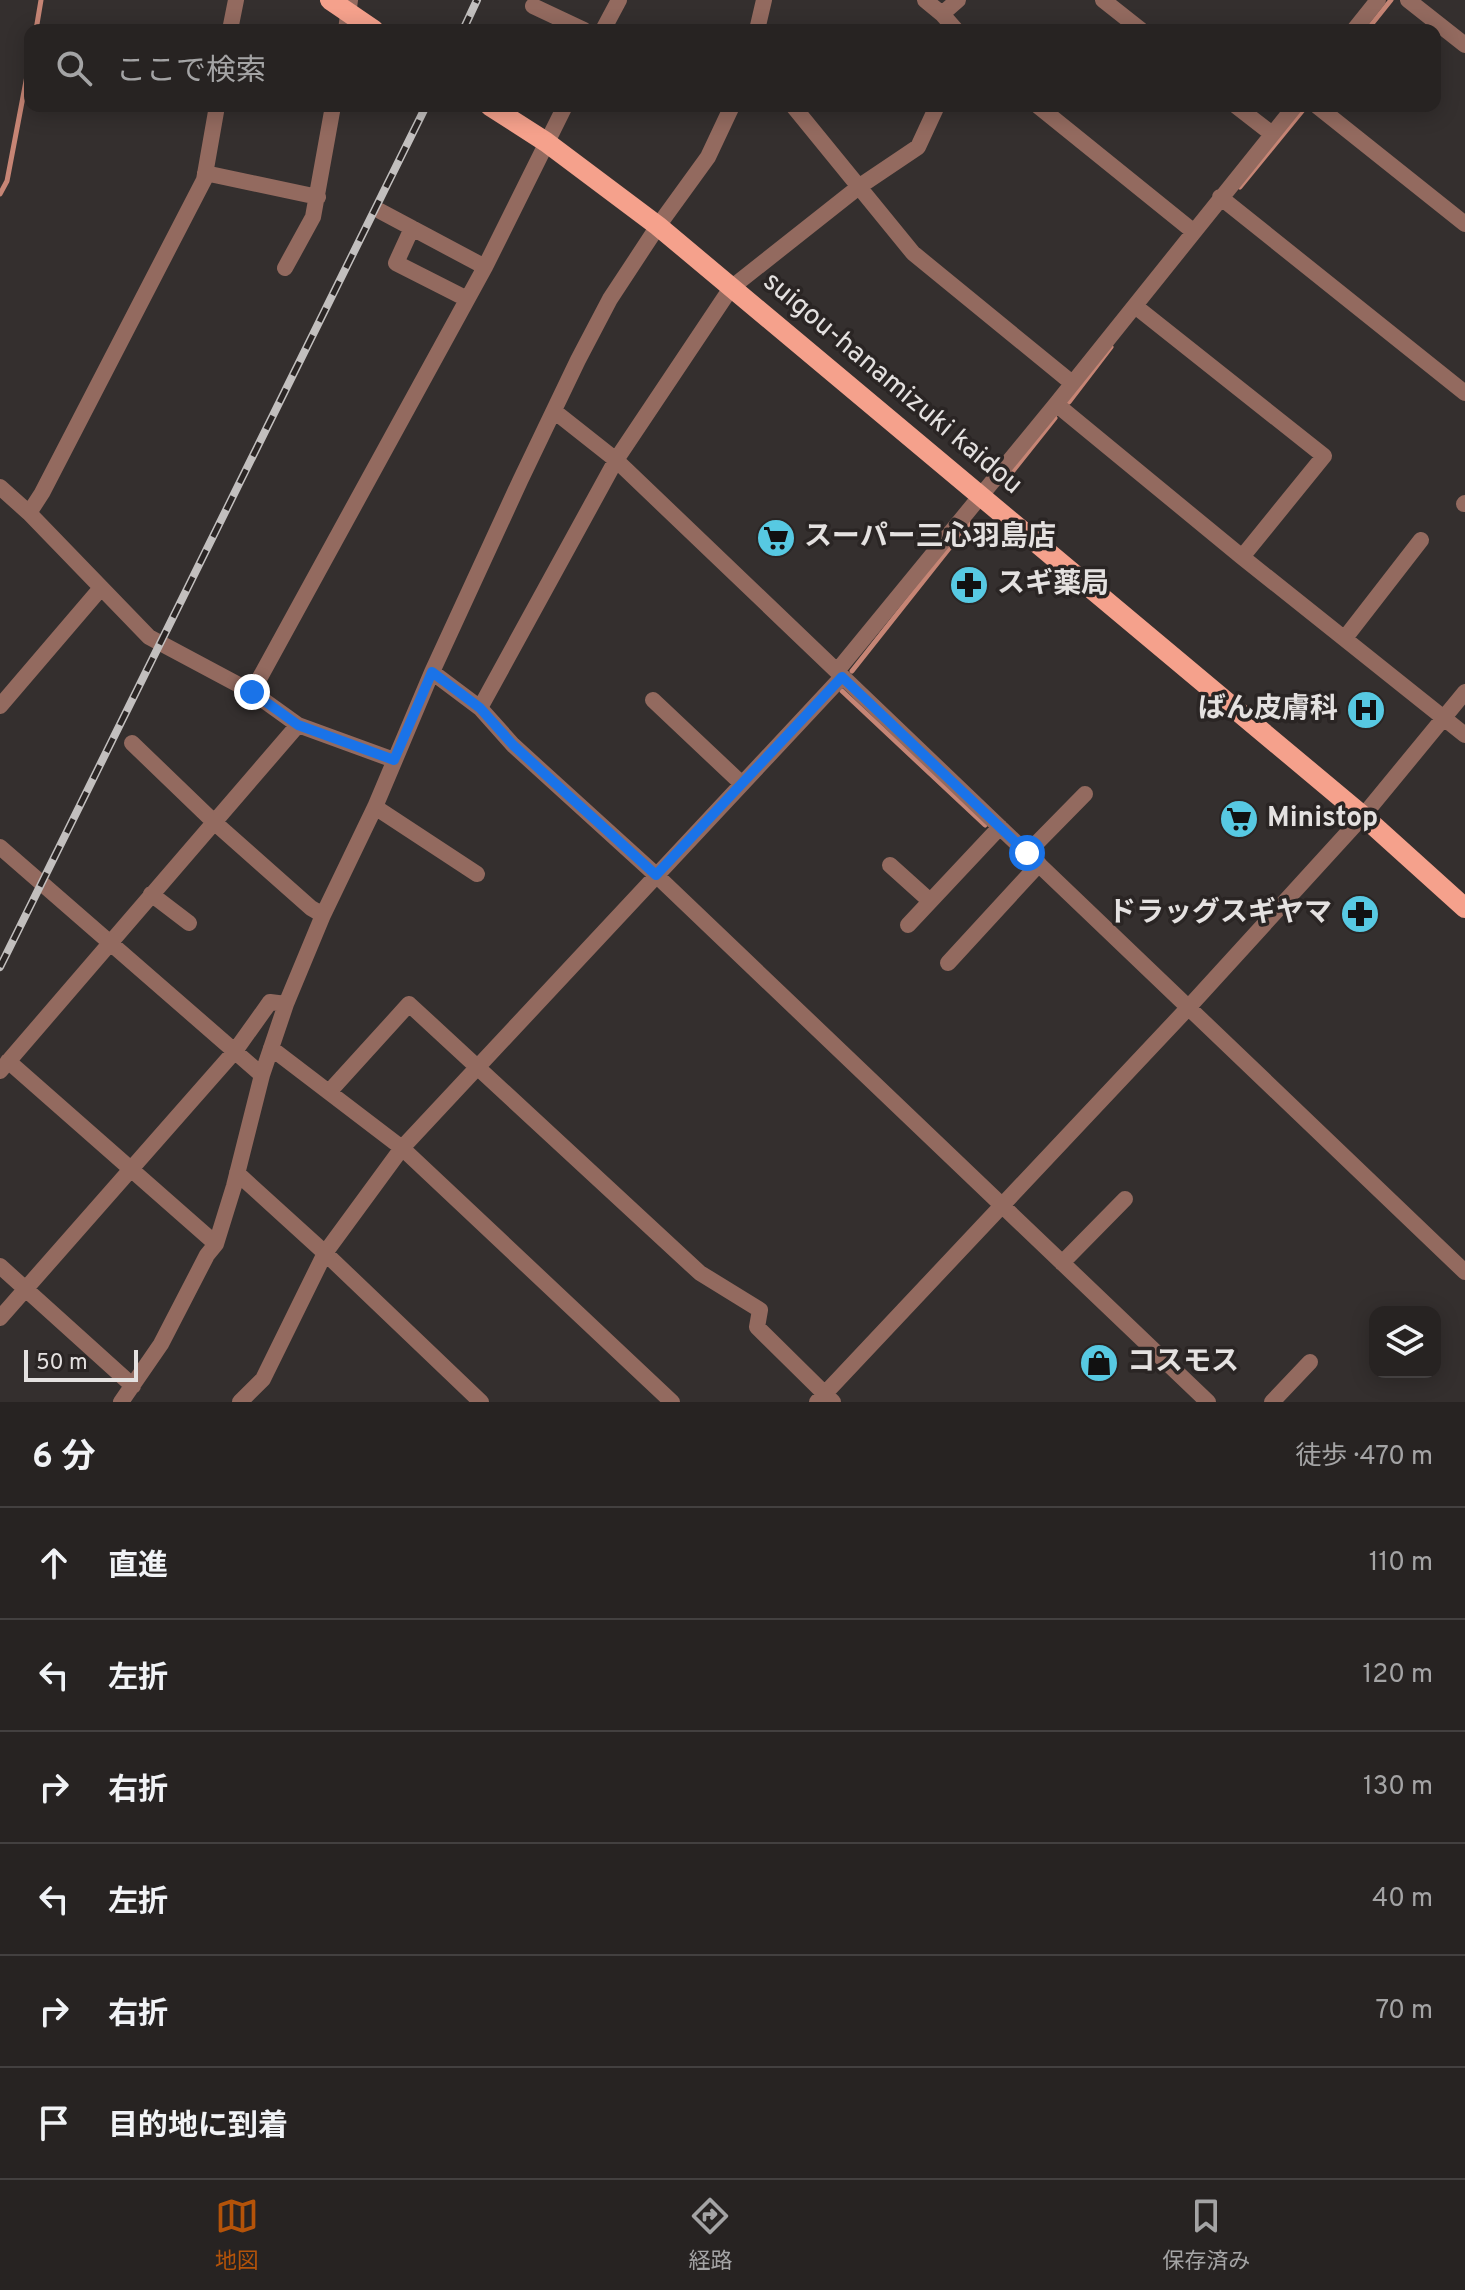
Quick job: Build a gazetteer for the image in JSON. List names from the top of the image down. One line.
{"streets":{"main road":["suigou-hanamizuki kaidou"]},"places":{"supermarket":["スーパー三心羽島店","Ministop"],"pharmacy":["スギ薬局","ドラッグスギヤマ"],"hospital":["ばん皮膚科"],"shop":["コスモス"]},"scale_bar":"50 m","page":{"search":"ここで検索","scale":"50 m","heading":["6 分","徒歩 · 470 m"],"list":[["直進","110 m"],["左折","120 m"],["右折","130 m"],["左折","40 m"],["右折","70 m"],"目的地に到着"],"nav":["地図","経路","保存済み"]}}
